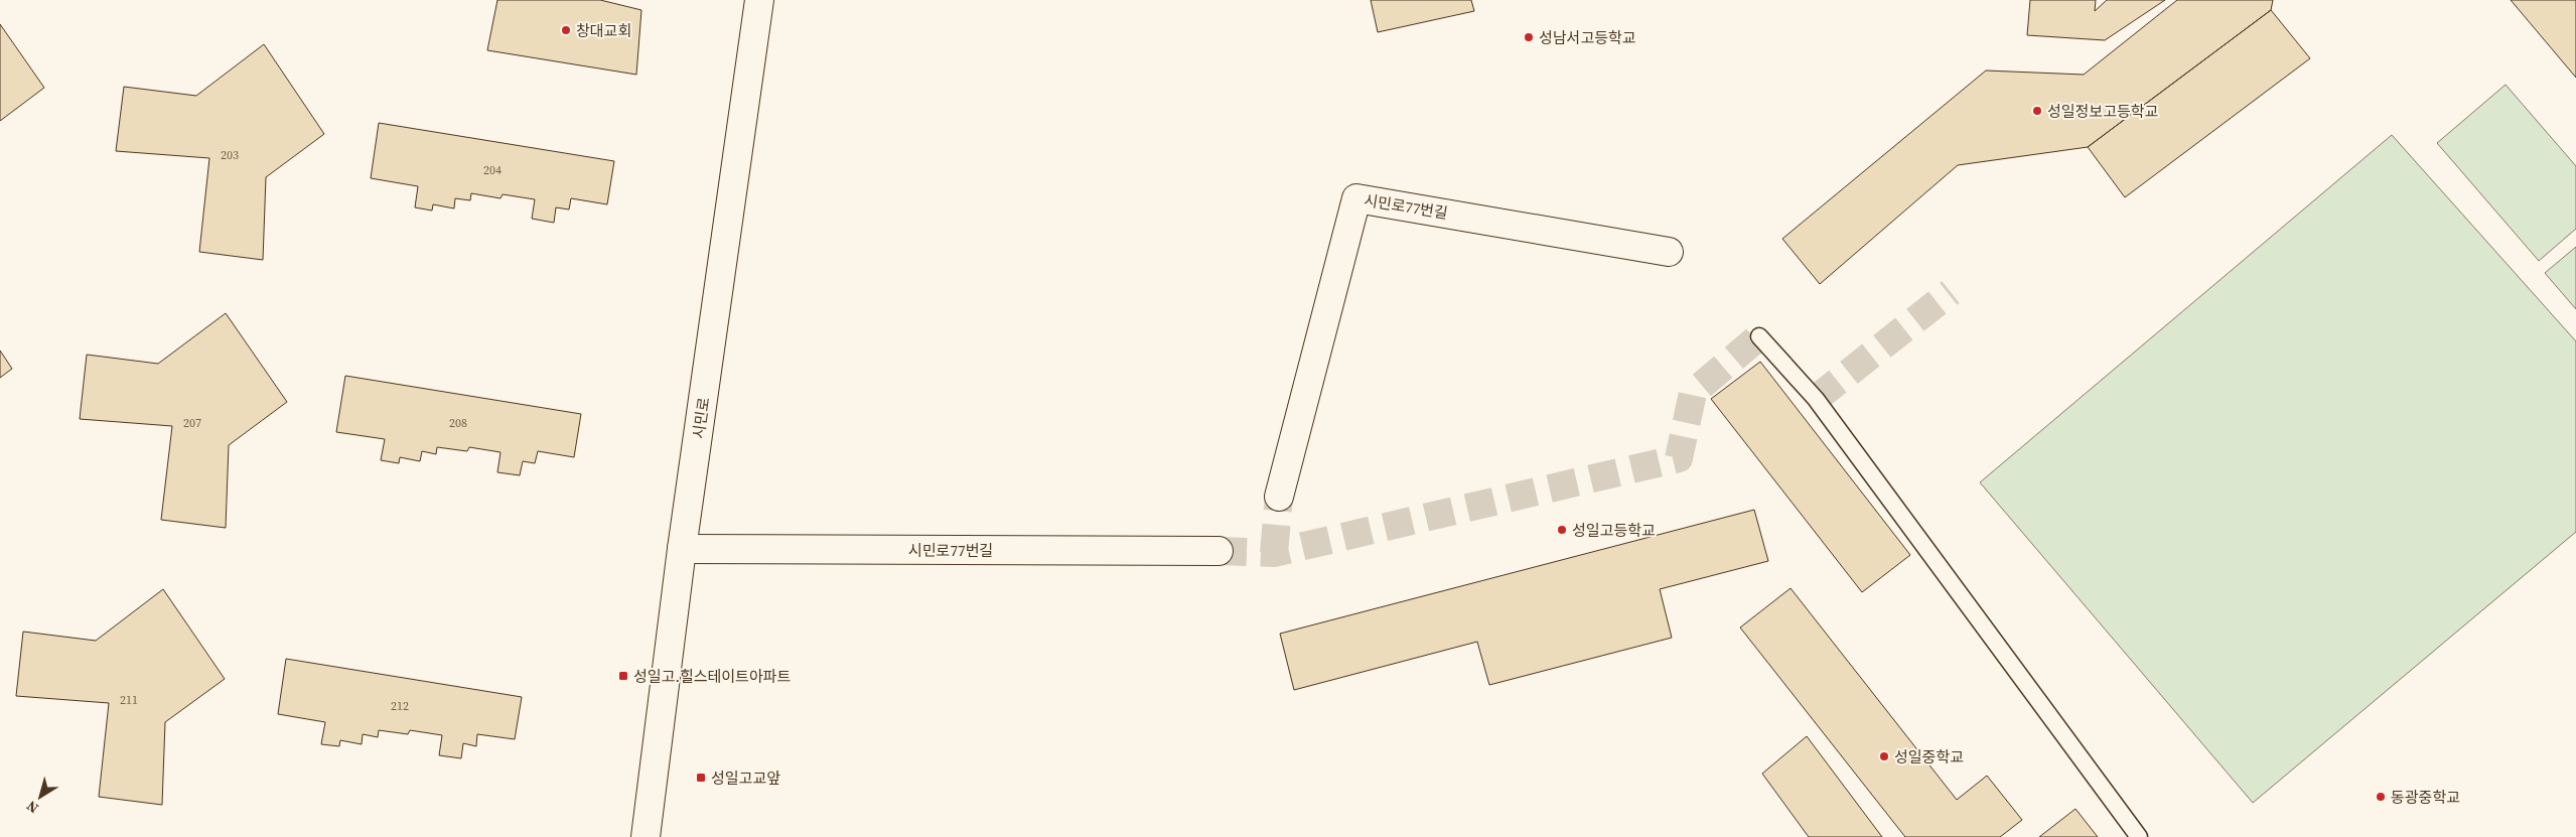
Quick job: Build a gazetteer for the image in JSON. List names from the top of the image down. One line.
{"streets":{"street":["시민로77번길","시민로"]},"crossings":[["시민로77번길","시민로"]],"places":{"other":["창대교회","성남서고등학교","성일정보고등학교","성일고등학교","성일중학교","동광중학교"],"transit":["성일고.힐스테이트아파트","성일고교앞"]},"house_numbers":["203","204","207","208","211","212"],"north":"bottom left"}
